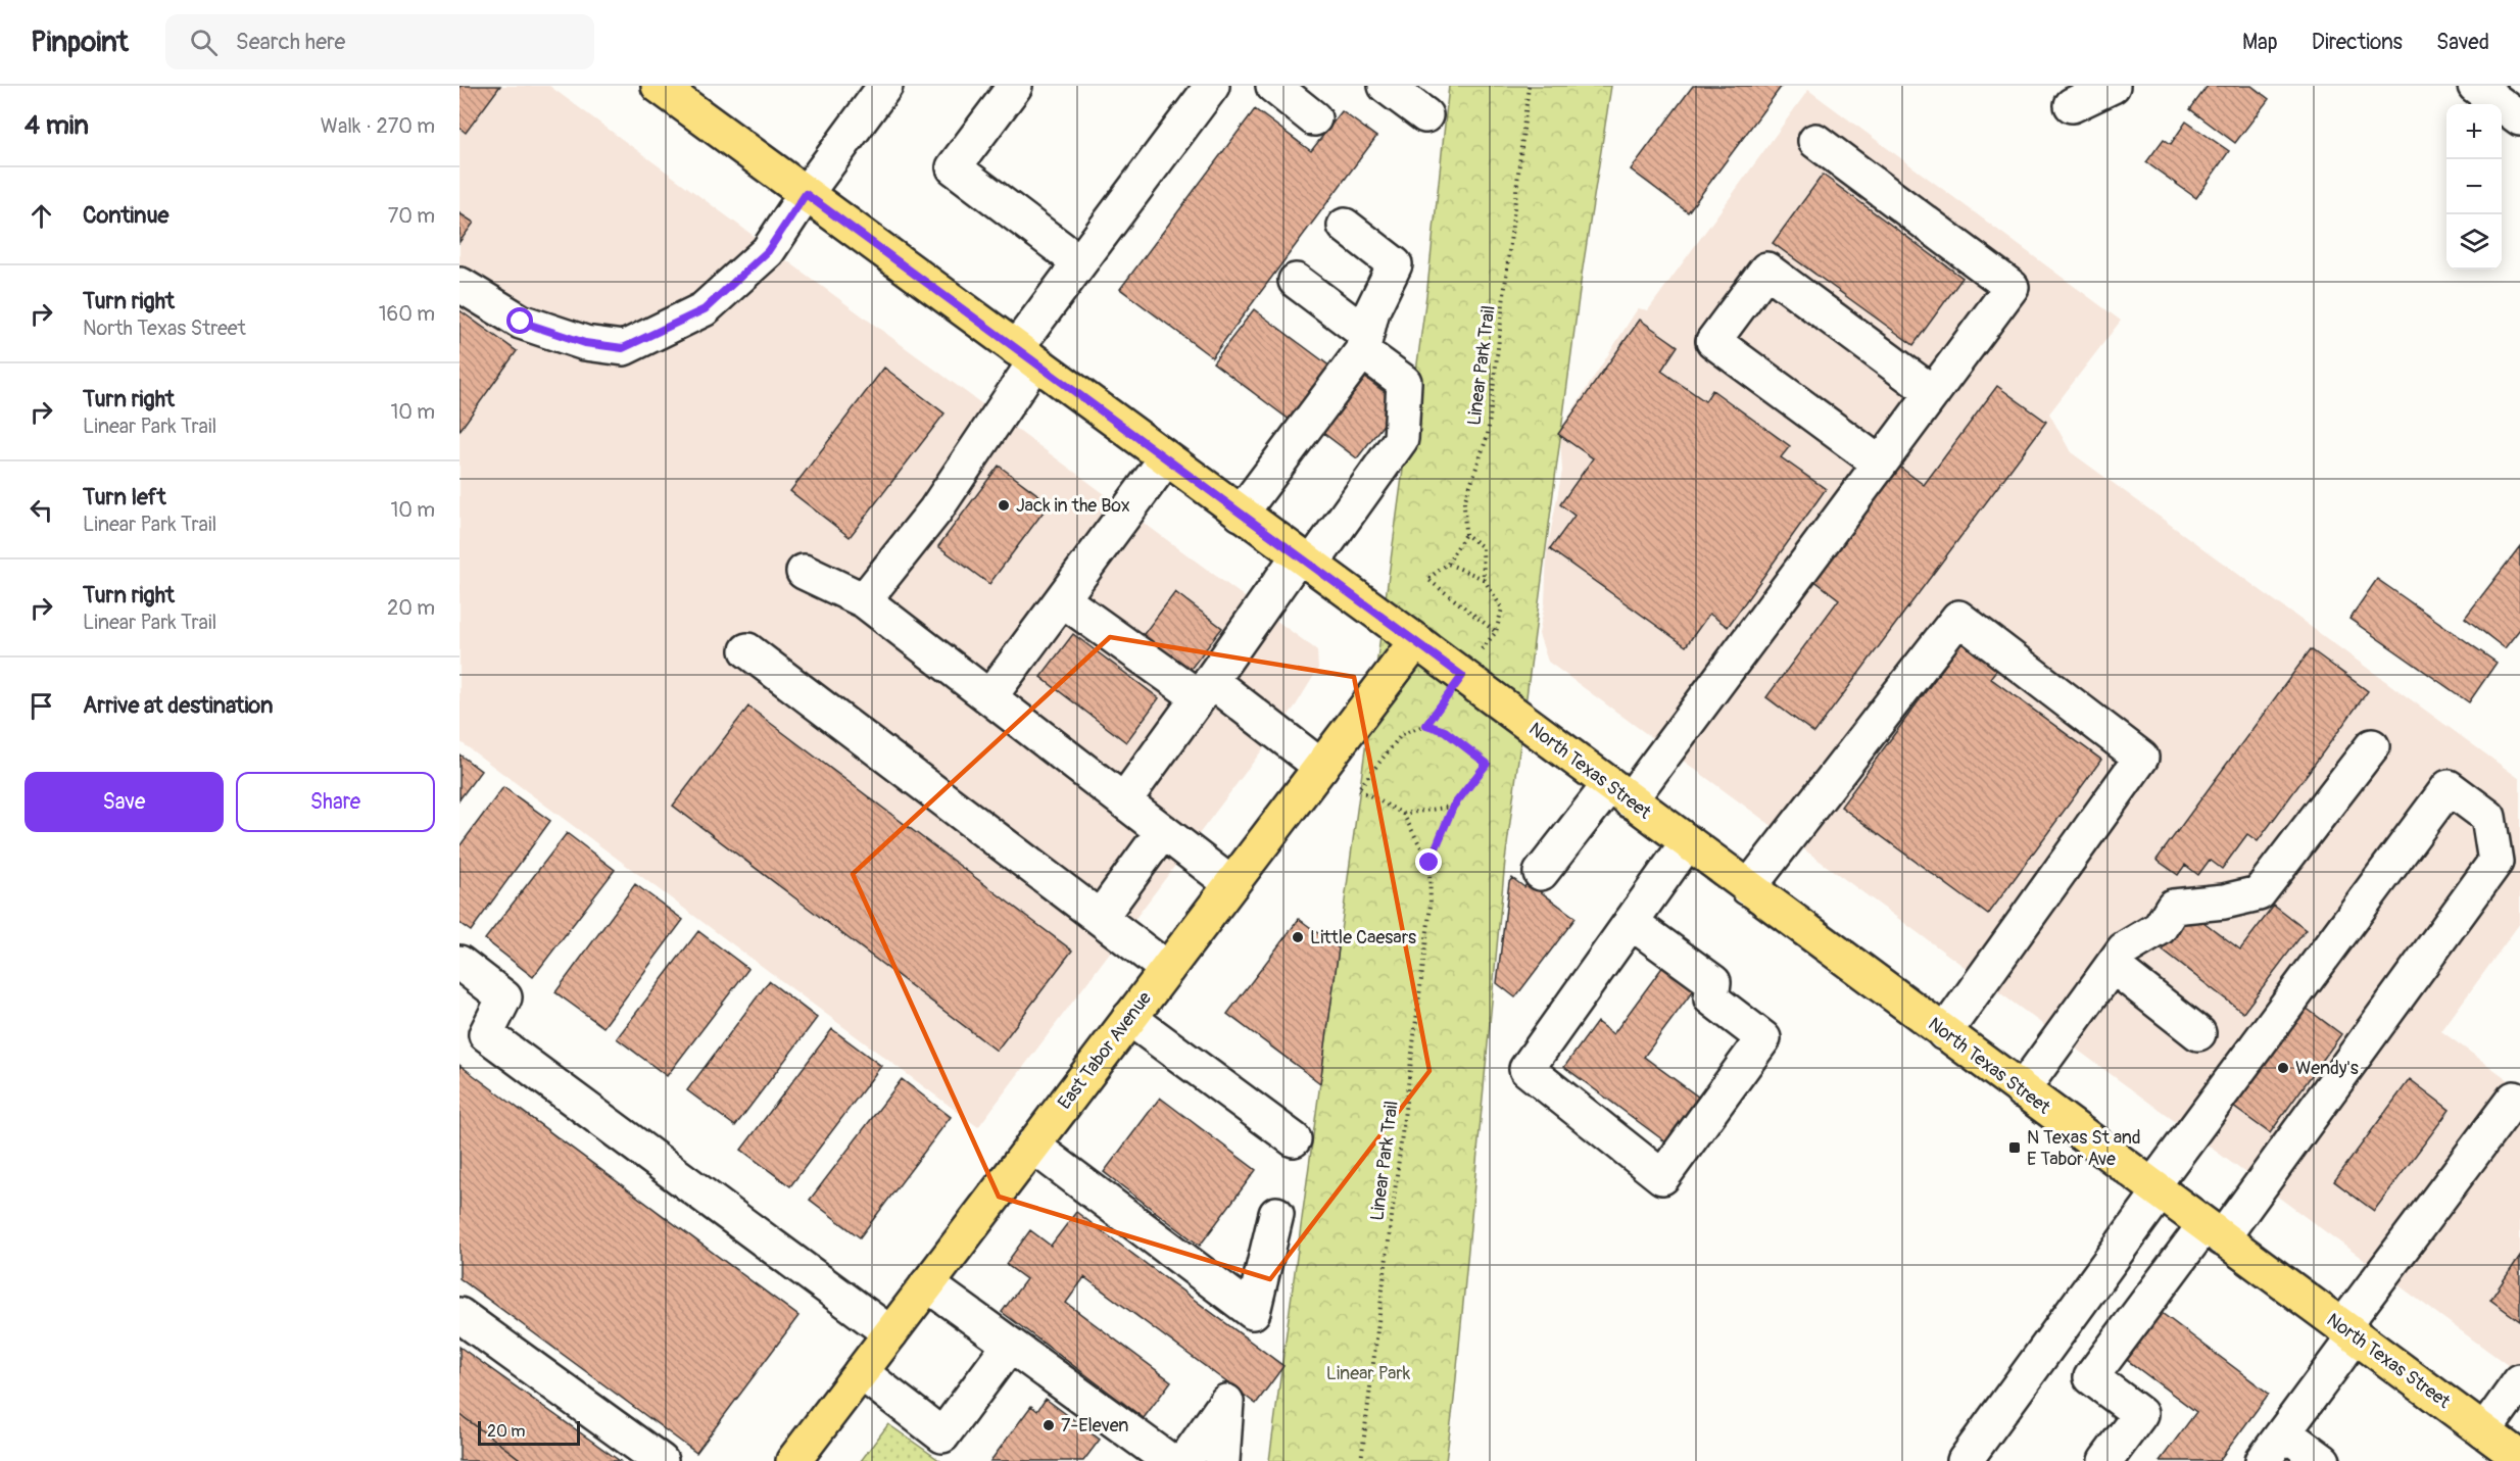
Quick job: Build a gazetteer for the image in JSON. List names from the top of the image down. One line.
{"streets":{"main road":["North Texas Street","East Tabor Avenue"],"path":["Linear Park Trail"]},"crossings":[["North Texas Street","East Tabor Avenue"]],"parks":["Linear Park"],"places":{"other":["Jack in the Box","Little Caesars","Wendy's","7-Eleven"],"transit":["N Texas St and E Tabor Ave"]},"scale_bar":"20 m","page":{"header":"Pinpoint","search":"Search here","nav":["Map","Directions","Saved"],"heading":["4 min","Walk · 270 m"],"map_buttons":["+","−"],"list":[["Continue","70 m"],["Turn right","North Texas Street","160 m"],["Turn right","Linear Park Trail","10 m"],["Turn left","Linear Park Trail","10 m"],["Turn right","Linear Park Trail","20 m"],"Arrive at destination"],"buttons":["Save","Share"],"scale":"20 m"}}
